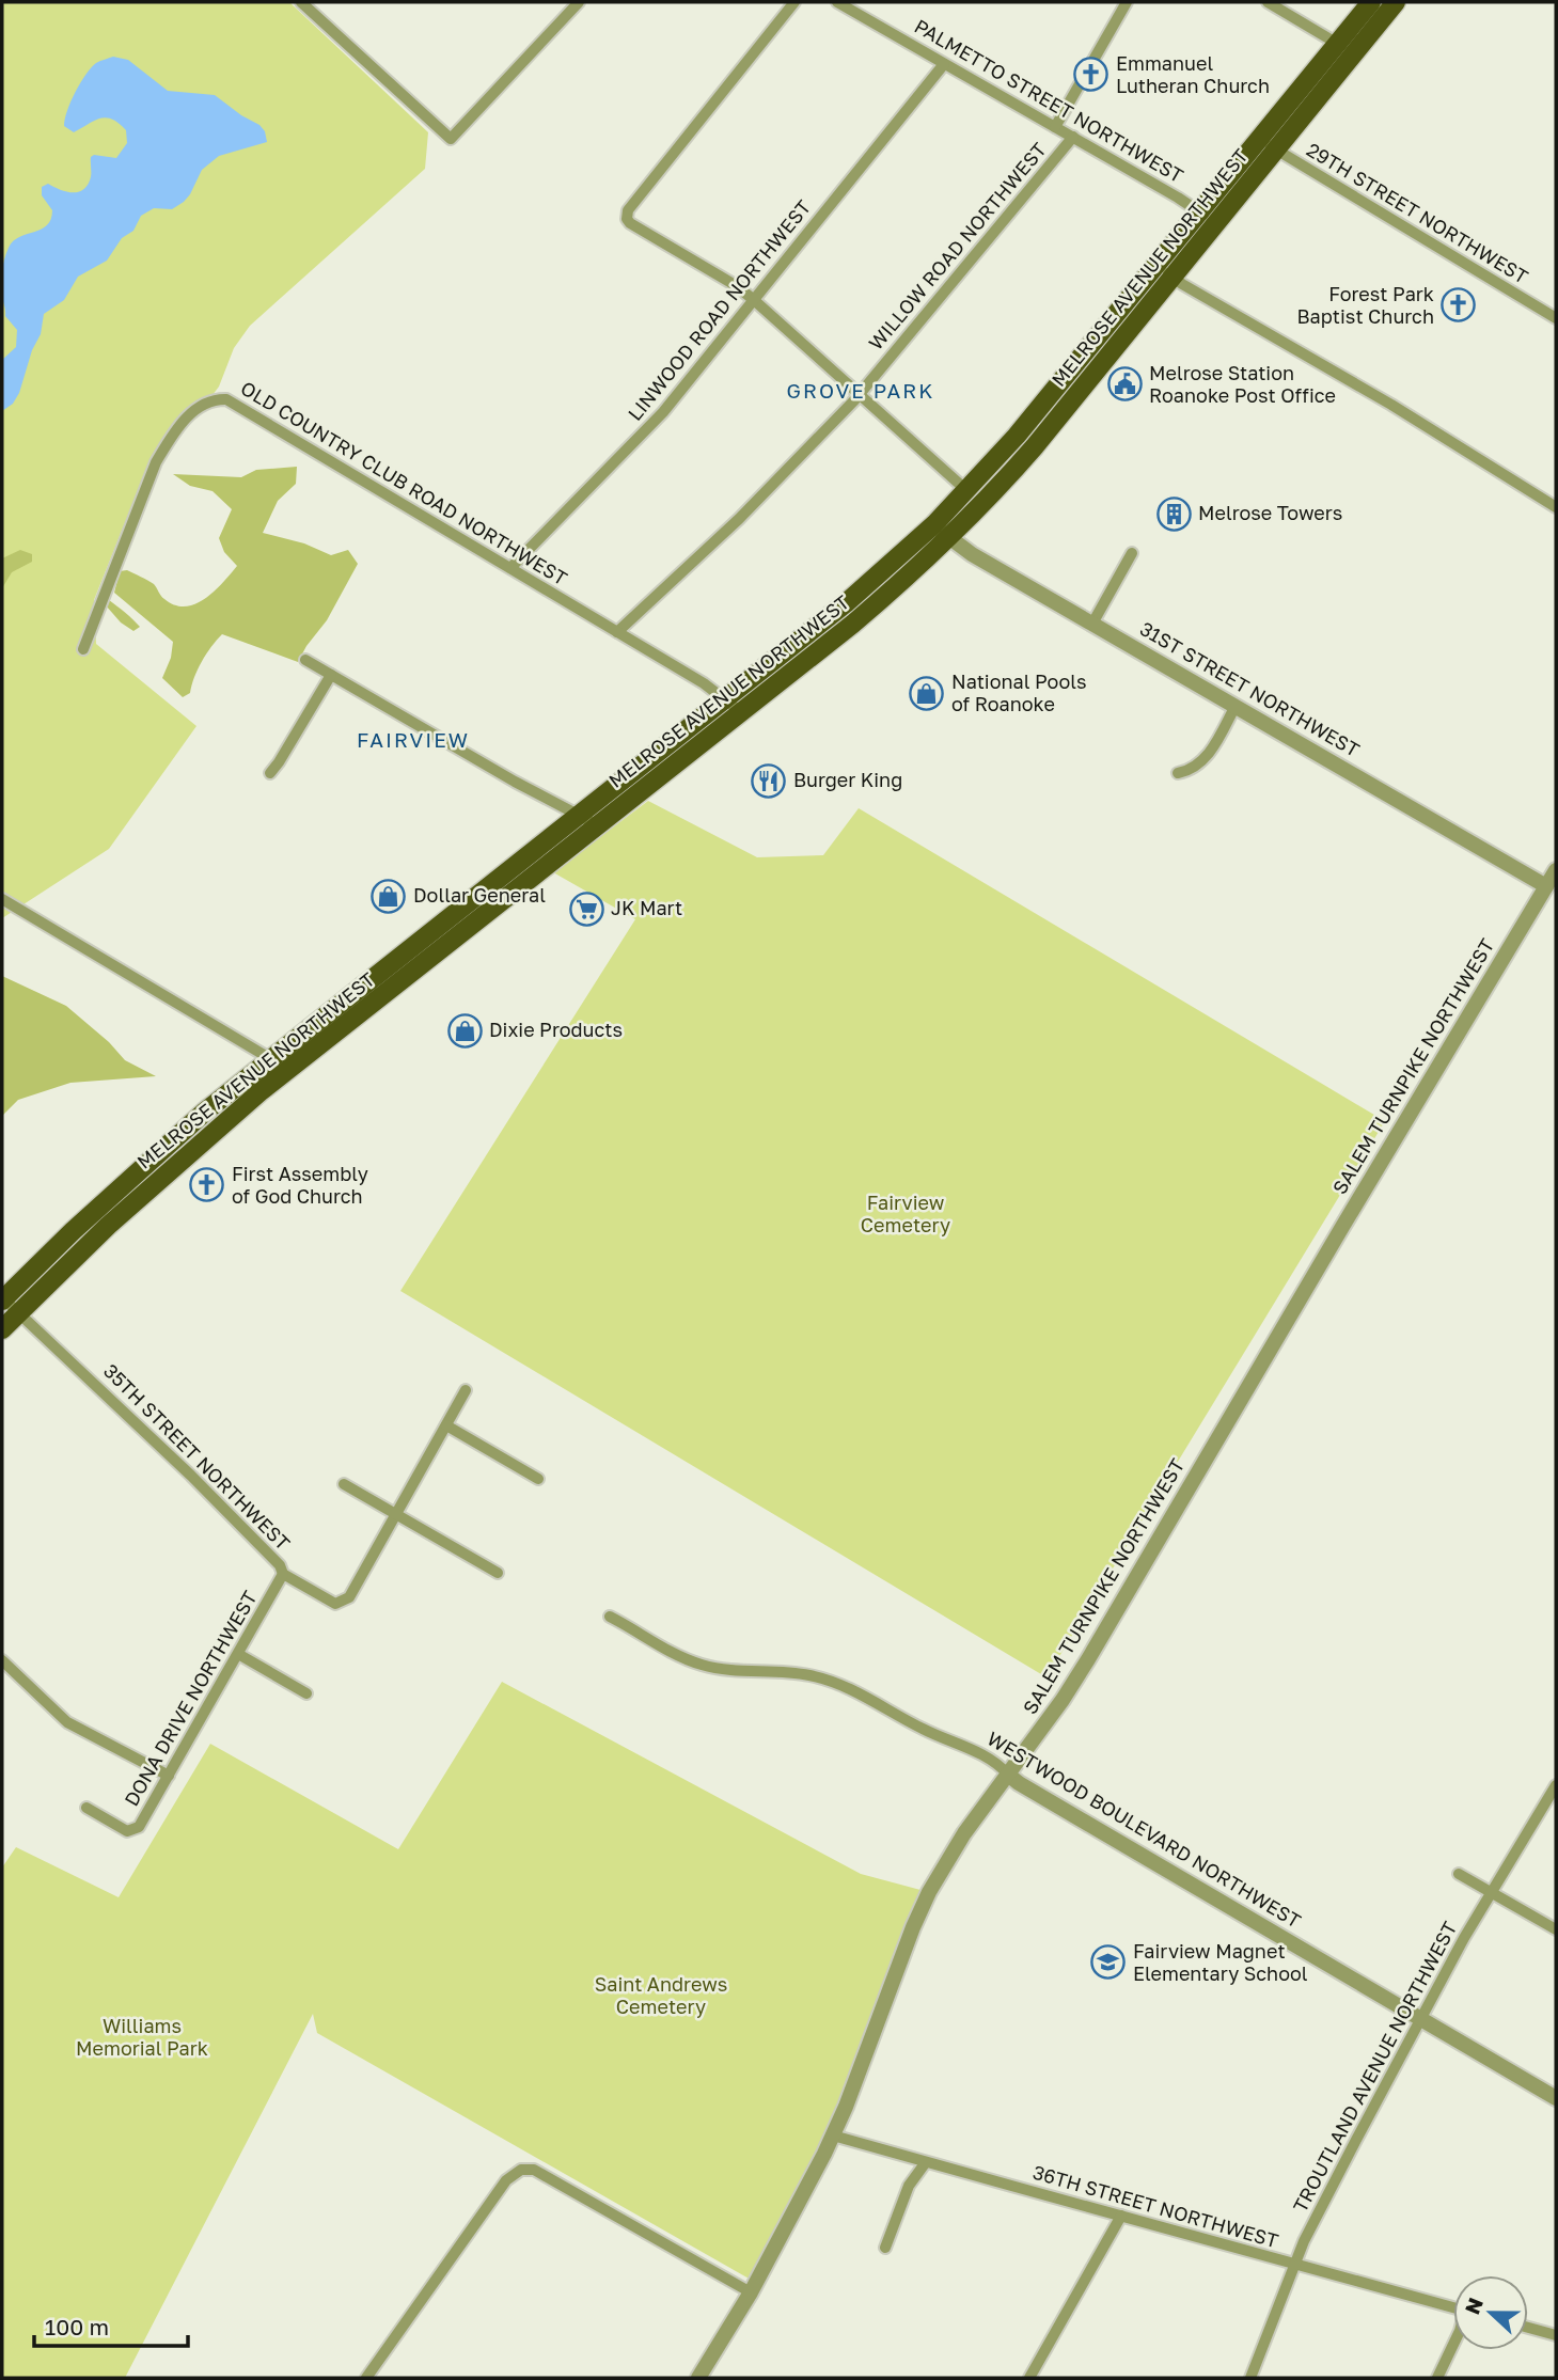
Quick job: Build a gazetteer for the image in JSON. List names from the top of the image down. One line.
{"streets":{"main road":["MELROSE AVENUE NORTHWEST"],"street":["PALMETTO STREET NORTHWEST","29TH STREET NORTHWEST","WILLOW ROAD NORTHWEST","LINWOOD ROAD NORTHWEST","OLD COUNTRY CLUB ROAD NORTHWEST","31ST STREET NORTHWEST","SALEM TURNPIKE NORTHWEST","35TH STREET NORTHWEST","DONA DRIVE NORTHWEST","WESTWOOD BOULEVARD NORTHWEST","TROUTLAND AVENUE NORTHWEST","36TH STREET NORTHWEST"]},"crossings":[["PALMETTO STREET NORTHWEST","WILLOW ROAD NORTHWEST"],["PALMETTO STREET NORTHWEST","MELROSE AVENUE NORTHWEST"],["PALMETTO STREET NORTHWEST","LINWOOD ROAD NORTHWEST"],["29TH STREET NORTHWEST","MELROSE AVENUE NORTHWEST"],["WILLOW ROAD NORTHWEST","OLD COUNTRY CLUB ROAD NORTHWEST"],["MELROSE AVENUE NORTHWEST","OLD COUNTRY CLUB ROAD NORTHWEST"],["MELROSE AVENUE NORTHWEST","31ST STREET NORTHWEST"],["MELROSE AVENUE NORTHWEST","35TH STREET NORTHWEST"],["LINWOOD ROAD NORTHWEST","OLD COUNTRY CLUB ROAD NORTHWEST"],["31ST STREET NORTHWEST","SALEM TURNPIKE NORTHWEST"],["SALEM TURNPIKE NORTHWEST","WESTWOOD BOULEVARD NORTHWEST"],["SALEM TURNPIKE NORTHWEST","36TH STREET NORTHWEST"],["35TH STREET NORTHWEST","DONA DRIVE NORTHWEST"],["WESTWOOD BOULEVARD NORTHWEST","TROUTLAND AVENUE NORTHWEST"],["TROUTLAND AVENUE NORTHWEST","36TH STREET NORTHWEST"]],"districts":["GROVE PARK","FAIRVIEW"],"parks":["Fairview Cemetery","Saint Andrews Cemetery","Williams Memorial Park"],"places":{"church":["Emmanuel Lutheran Church","Forest Park Baptist Church","First Assembly of God Church"],"public building":["Melrose Station Roanoke Post Office"],"building":["Melrose Towers"],"shop":["National Pools of Roanoke","Dollar General","Dixie Products"],"restaurant":["Burger King"],"supermarket":["JK Mart"],"school or university":["Fairview Magnet Elementary School"]},"scale_bar":"100 m","north":"left"}
